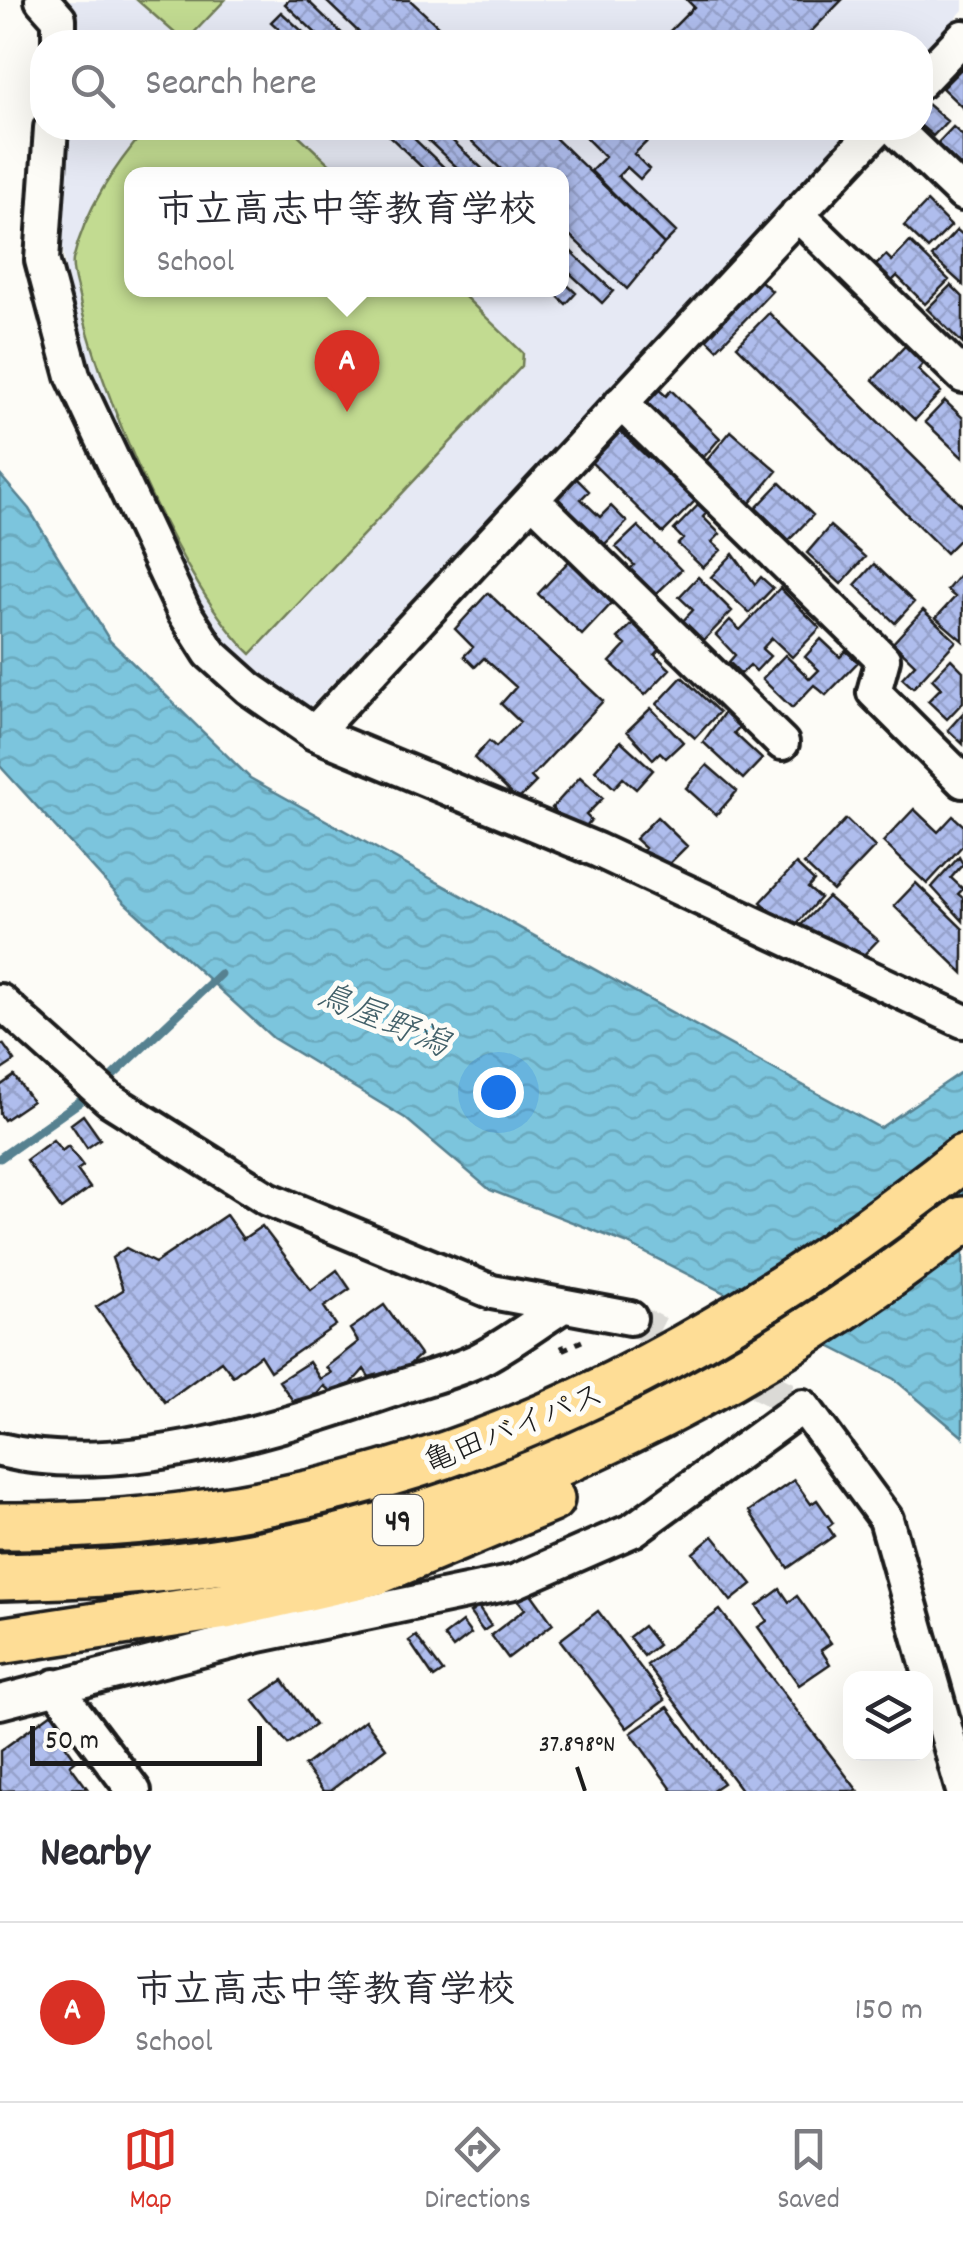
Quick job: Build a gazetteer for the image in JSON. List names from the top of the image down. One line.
{"streets":{"highway":["亀田バイパス","49"]},"water":["鳥屋野潟"],"scale_bar":"50 m","page":{"search":"Search here","popup":["市立高志中等教育学校","School"],"pins":"A","scale":"50 m","heading":"Nearby","list":[{"mark":"A","name":"市立高志中等教育学校","note":"School","value":"150 m"}],"nav":["Map","Directions","Saved"]},"coordinates":["37.898°N"]}
